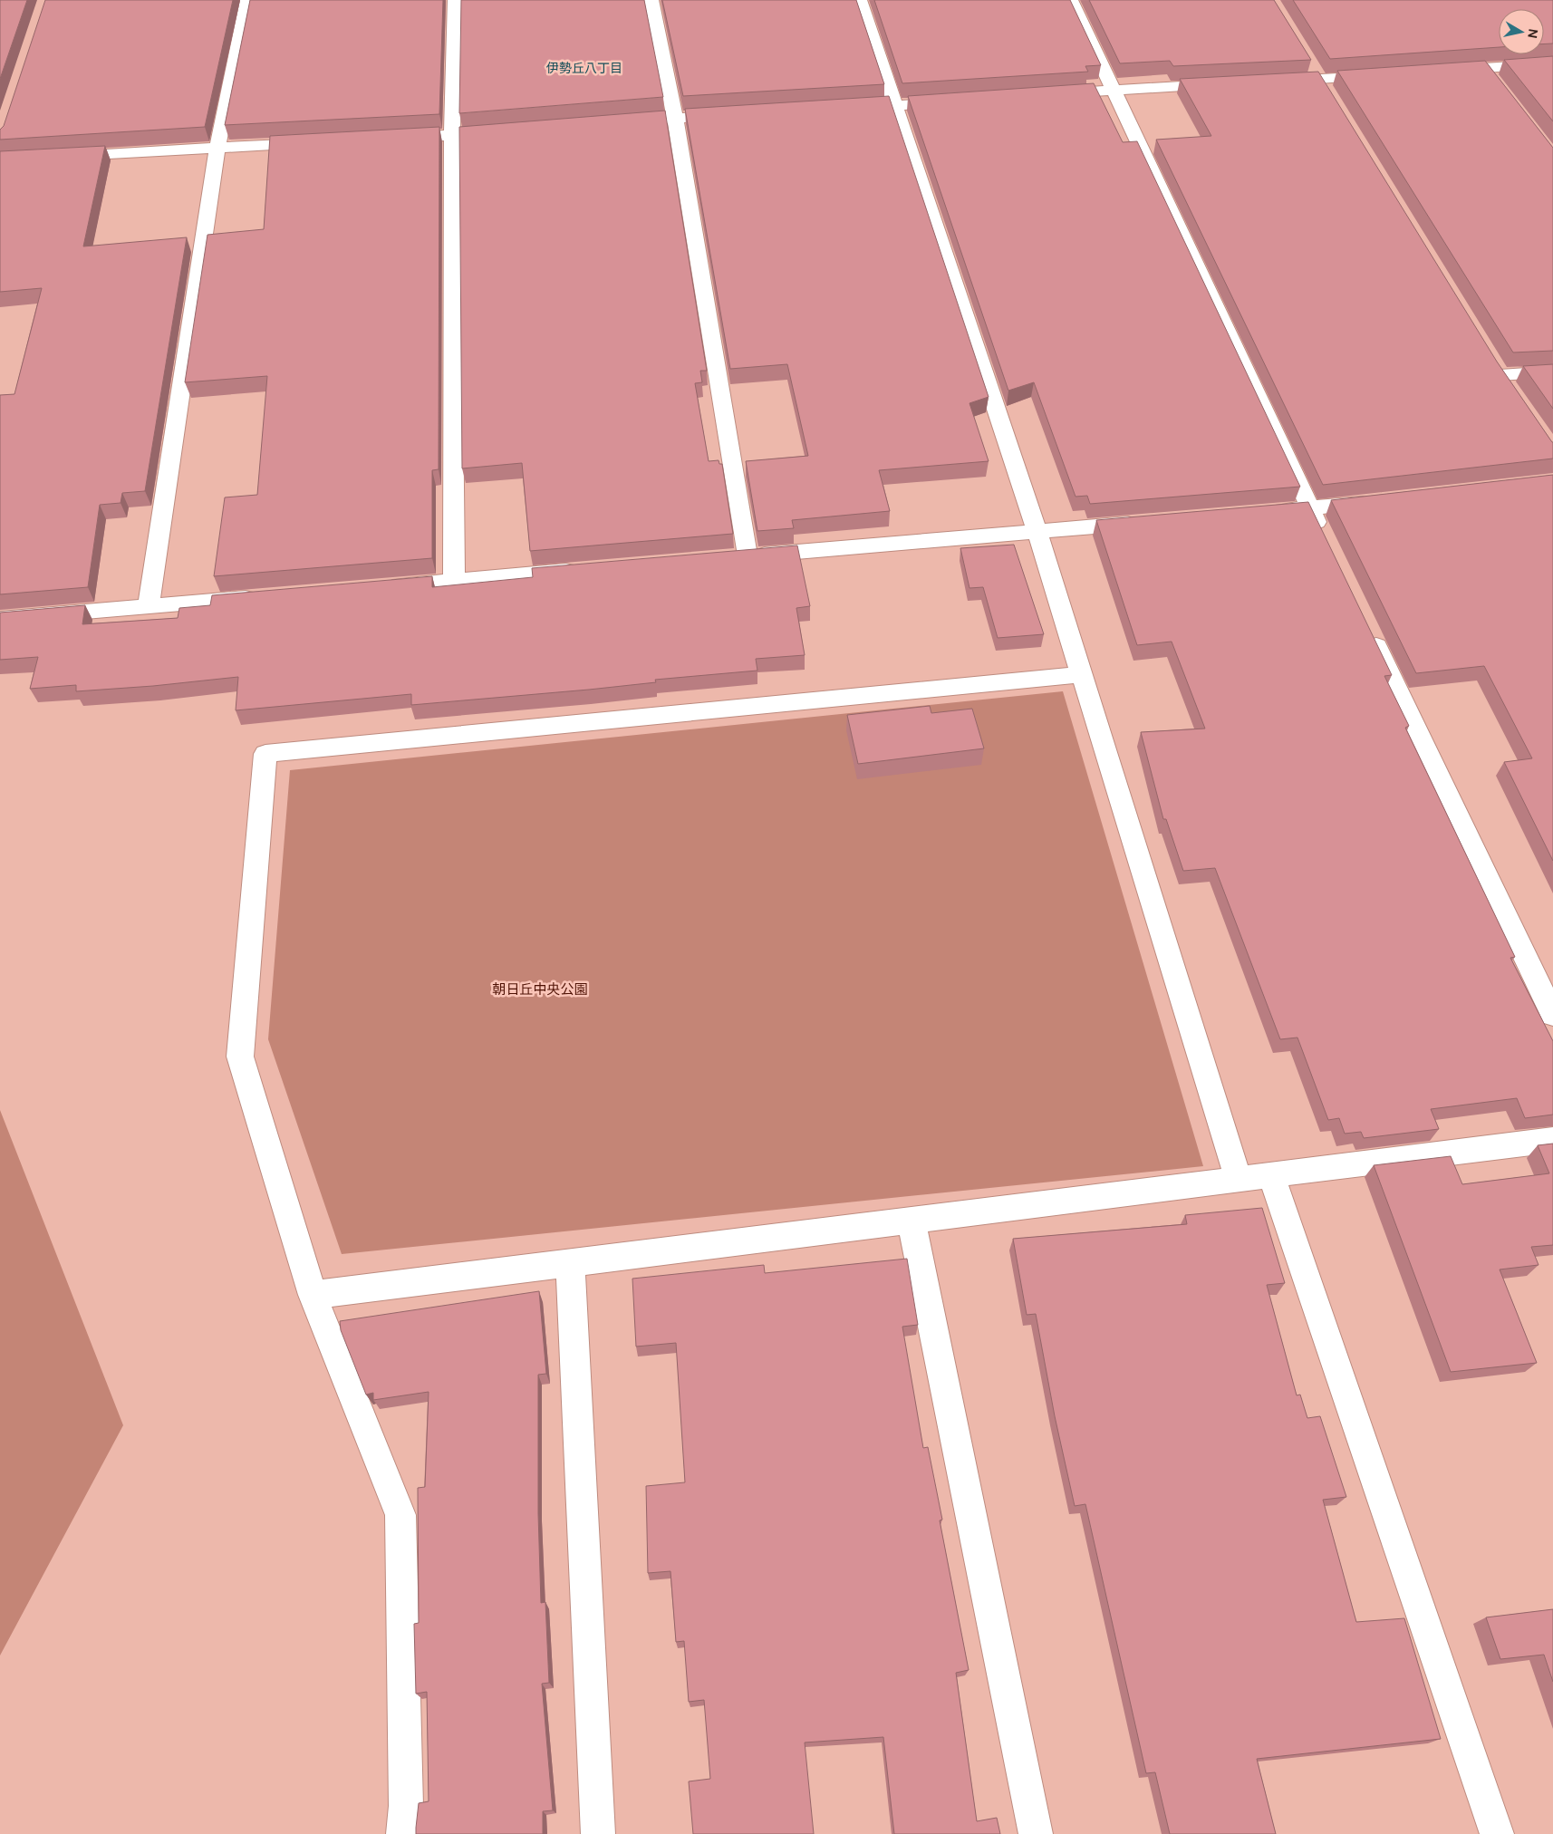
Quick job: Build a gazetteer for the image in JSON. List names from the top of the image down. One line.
{"districts":["伊勢丘八丁目"],"parks":["朝日丘中央公園"],"north":"right"}
